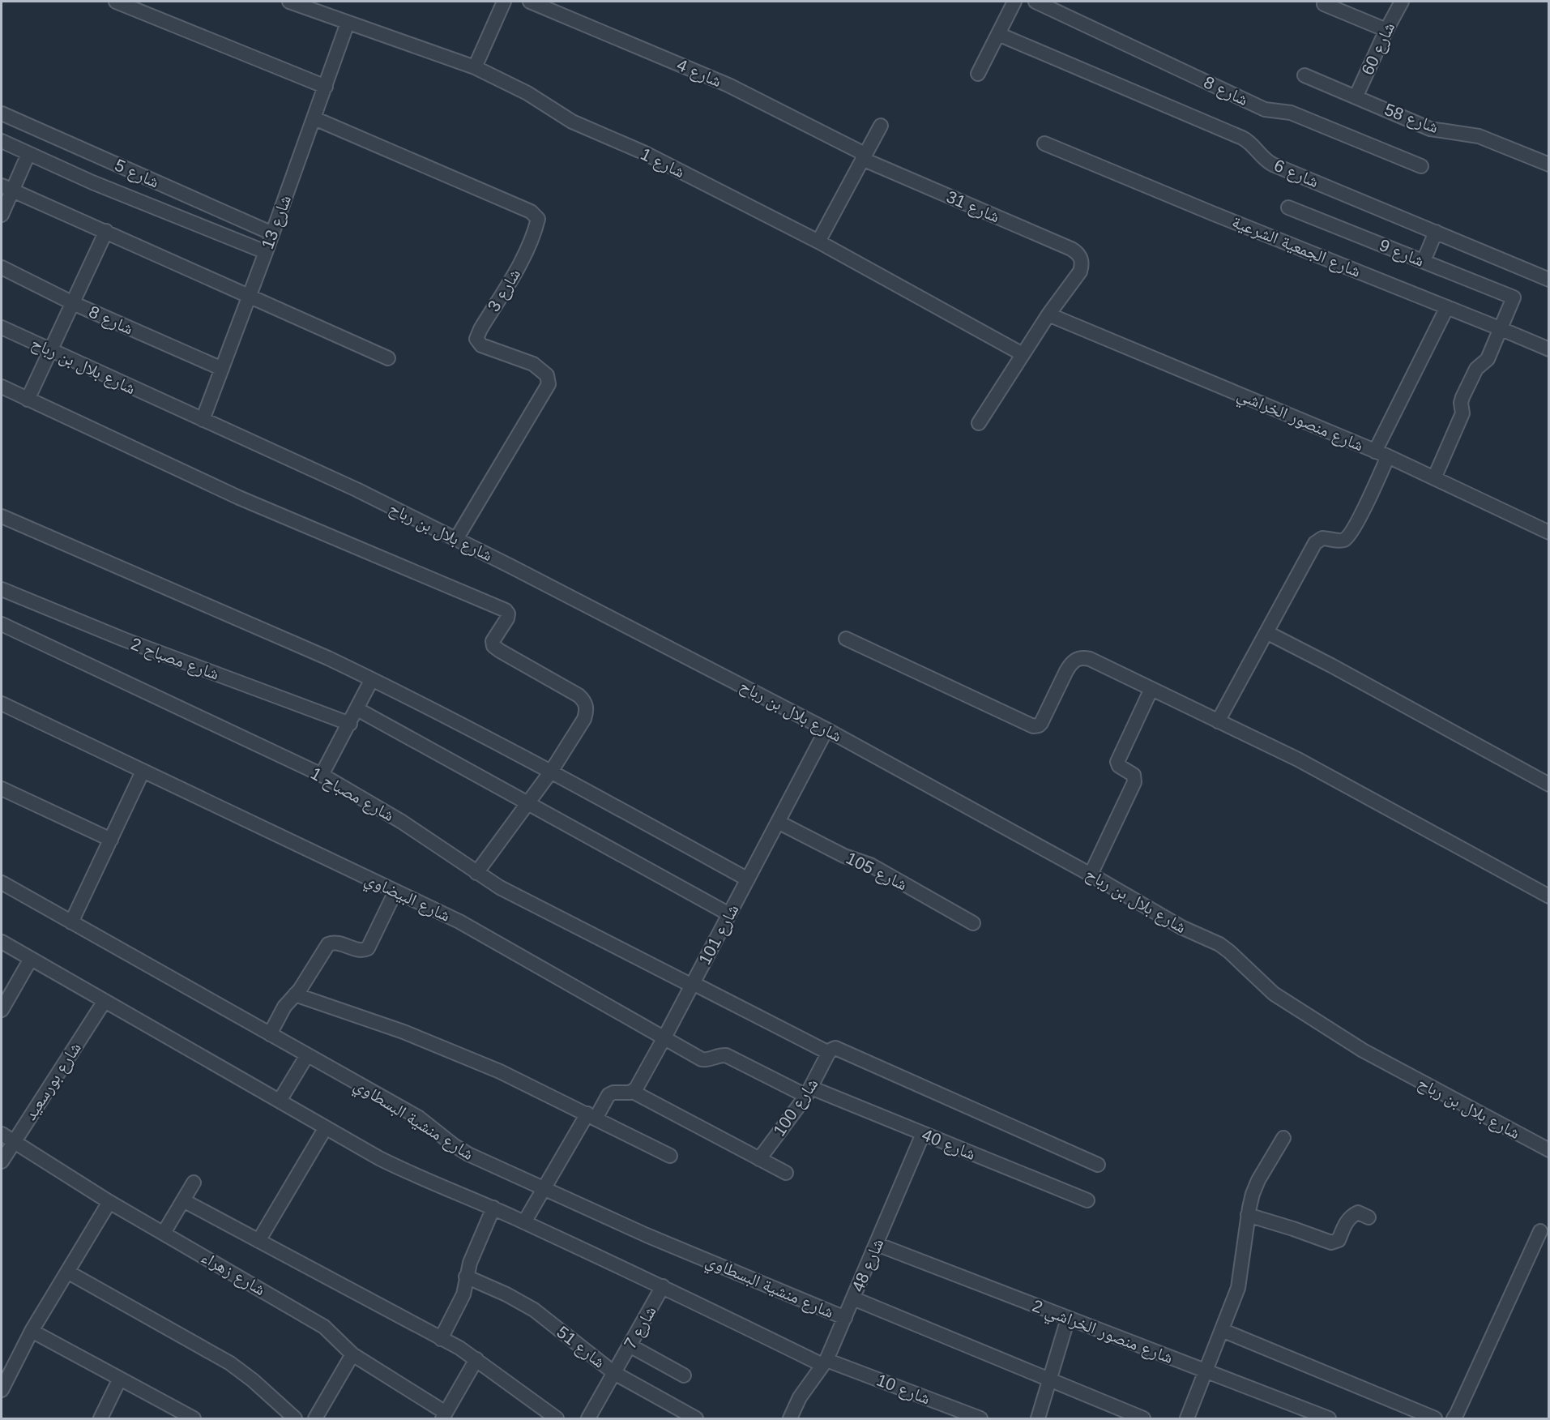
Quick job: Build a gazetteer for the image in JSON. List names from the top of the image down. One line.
{"streets":{"street":["شارع 60","شارع 4","شارع 8","شارع 58","شارع 1","شارع 5","شارع 6","شارع 31","شارع 13","شارع الجمعية الشرعية","شارع 9","شارع 3","شارع بلال بن رباح","شارع منصور الخراشي","شارع مصباح 2","شارع مصباح 1","شارع 105","شارع البيضاوي","شارع 101","شارع بورسعيد","شارع 100","شارع منشية البسطاوي","شارع 40","شارع 48","شارع زهراء","شارع 7","شارع منصور الخراشي 2","شارع 51","شارع 10"]},"crossings":[["شارع 60","شارع 58"],["شارع 4","شارع 31"],["شارع 8","شارع 13"],["شارع 1","شارع 13"],["شارع 5","شارع 13"],["شارع 31","شارع منصور الخراشي"],["شارع 13","شارع 3"],["شارع 13","شارع بلال بن رباح"],["شارع الجمعية الشرعية","شارع 9"],["شارع 3","شارع بلال بن رباح"],["شارع بلال بن رباح","شارع 101"],["شارع مصباح 1","شارع 101"],["شارع مصباح 1","شارع 100"],["شارع 105","شارع 101"],["شارع البيضاوي","شارع 101"],["شارع البيضاوي","شارع 100"],["شارع البيضاوي","شارع 40"],["شارع بورسعيد","شارع زهراء"],["شارع بورسعيد","شارع 10"],["شارع 100","شارع 40"],["شارع منشية البسطاوي","شارع 48"],["شارع 40","شارع 48"],["شارع 48","شارع منصور الخراشي 2"],["شارع 48","شارع 10"],["شارع 7","شارع 51"],["شارع 7","شارع 10"]]}
